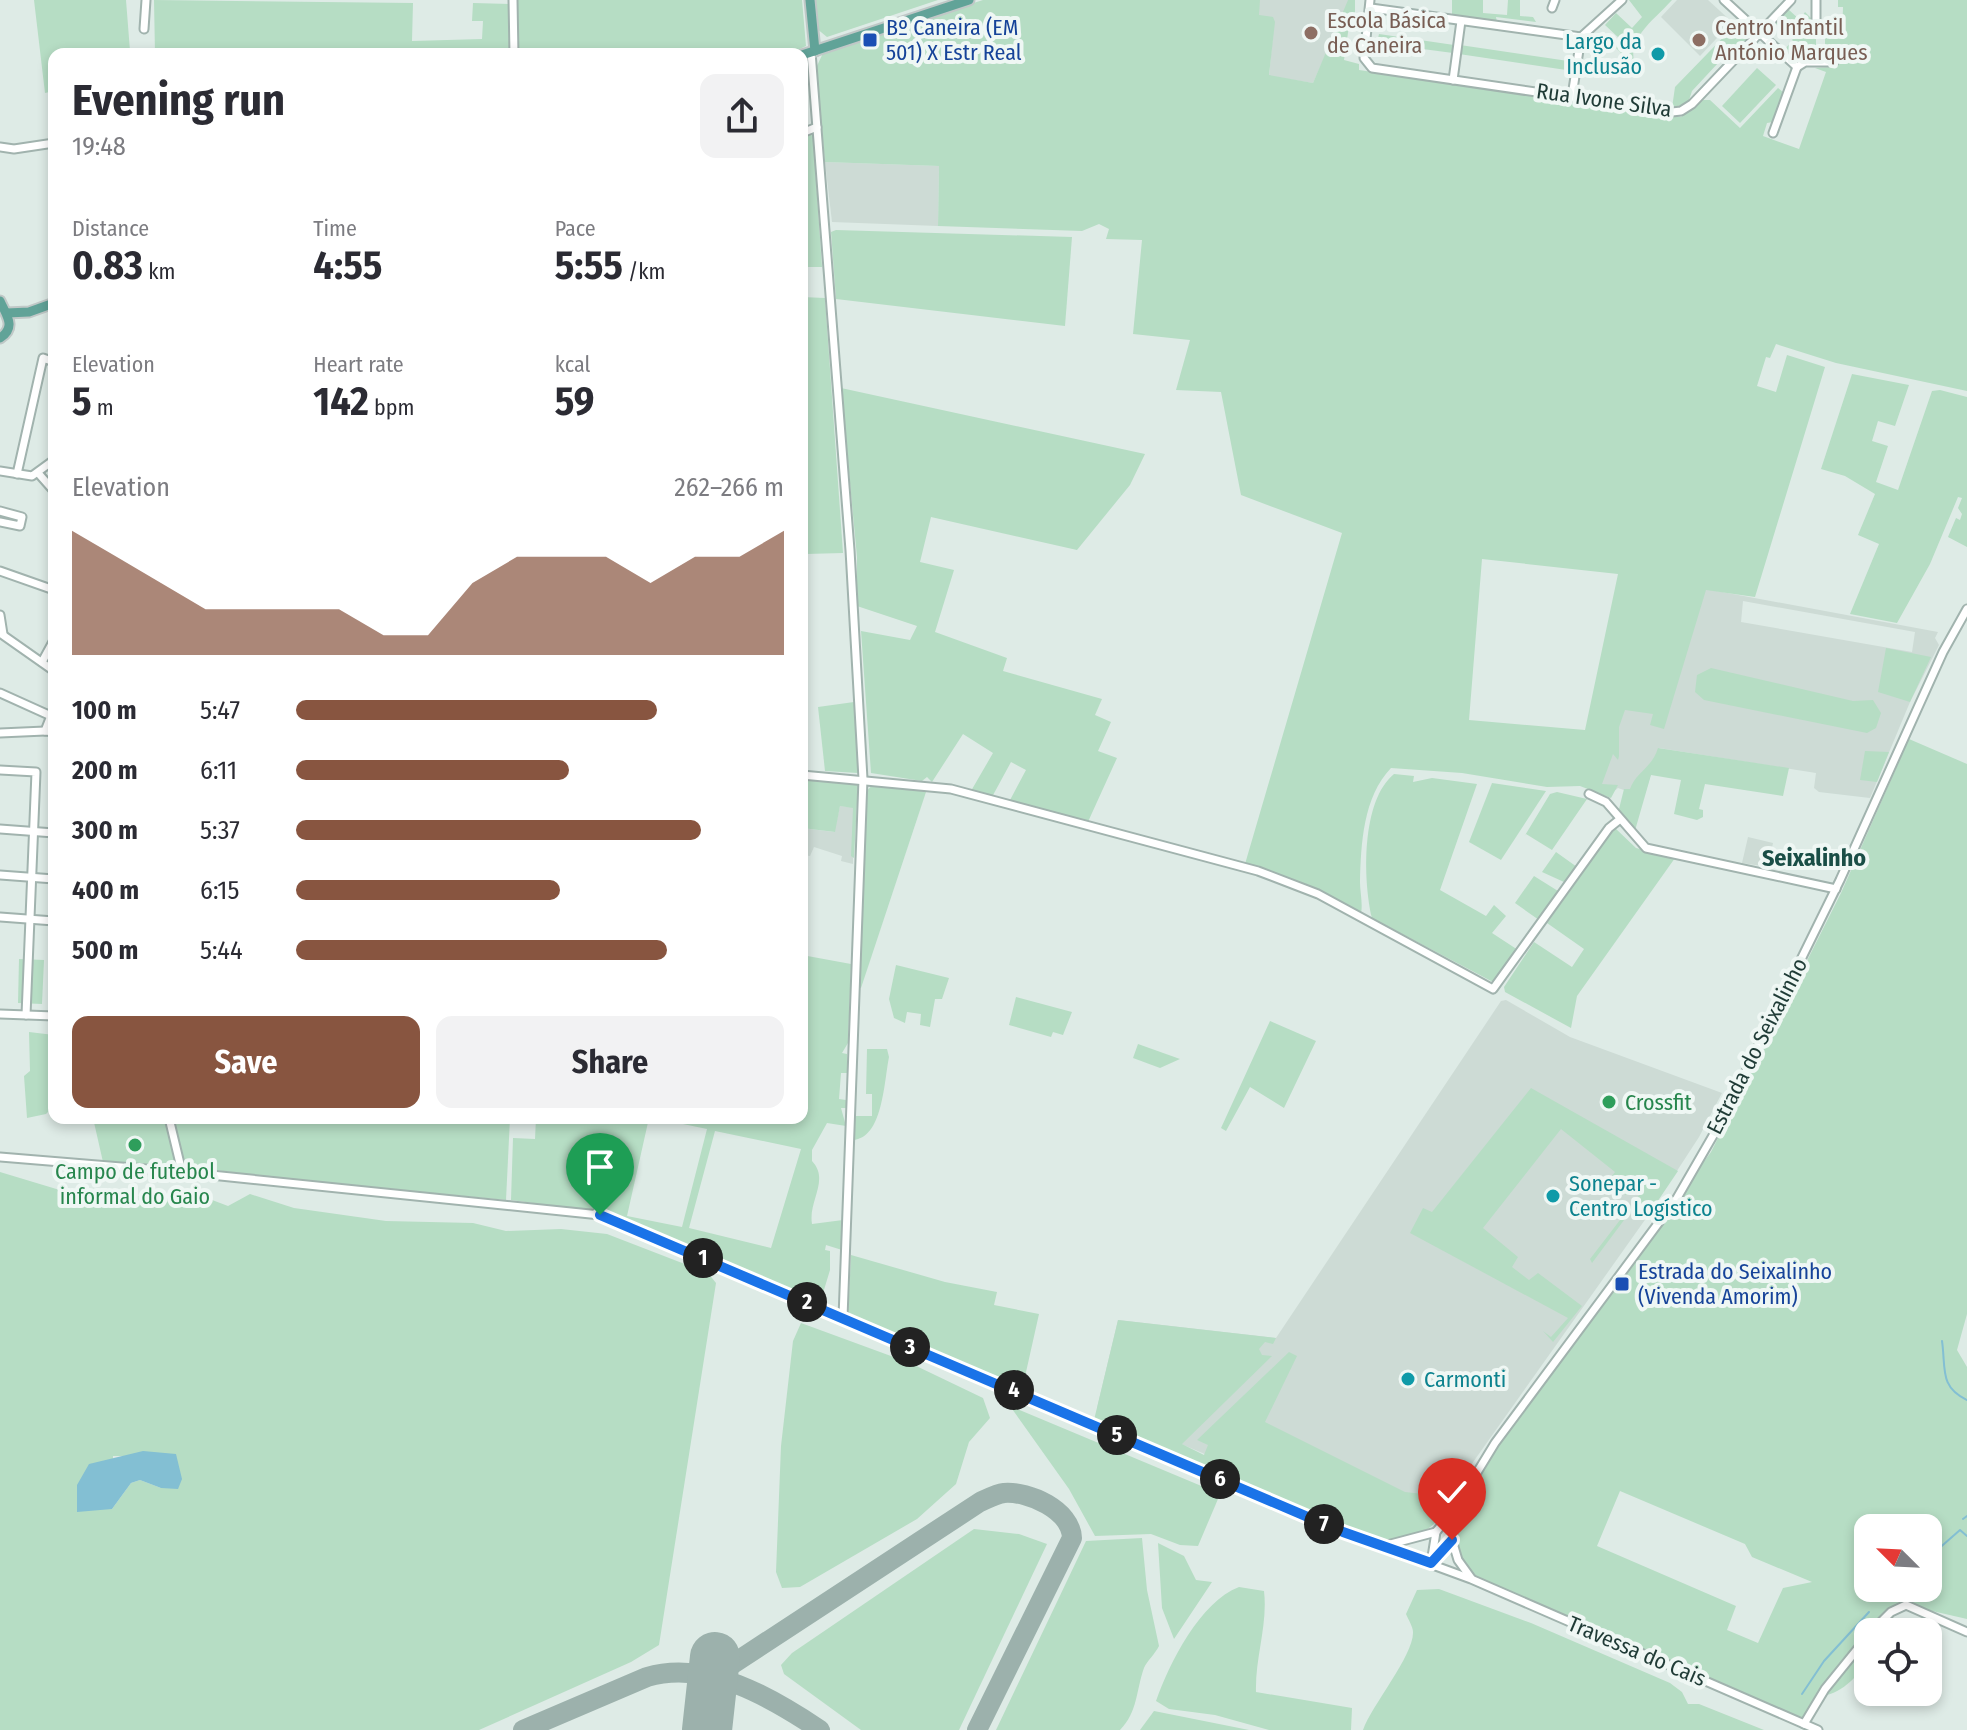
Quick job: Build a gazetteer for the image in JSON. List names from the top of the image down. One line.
{"streets":{"street":["Rua Ivone Silva","Estrada do Seixalinho","Travessa do Cais"]},"districts":["Seixalinho"],"places":{"other":["Escola Básica de Caneira","Centro Infantil António Marques","Largo da Inclusão","Crossfit","Campo de futebol informal do Gaio","Sonepar - Centro Logístico","Carmonti"],"transit":["Bº Caneira (EM 501) X Estr Real","Estrada do Seixalinho (Vivenda Amorim)"]},"north":"top left","page":{"heading":["Evening run","19:48"],"stats":[["Distance","0.83 km"],["Time","4:55"],["Pace","5:55 /km"],["Elevation","5 m"],["Heart rate","142 bpm"],["kcal","59"]],"chart":["Elevation","262–266 m"],"list":[{"name":"100 m","note":"5:47"},{"name":"200 m","note":"6:11"},{"name":"300 m","note":"5:37"},{"name":"400 m","note":"6:15"},{"name":"500 m","note":"5:44"}],"buttons":["Save","Share"],"pins":["1","2","3","4","5","6","7"]}}
